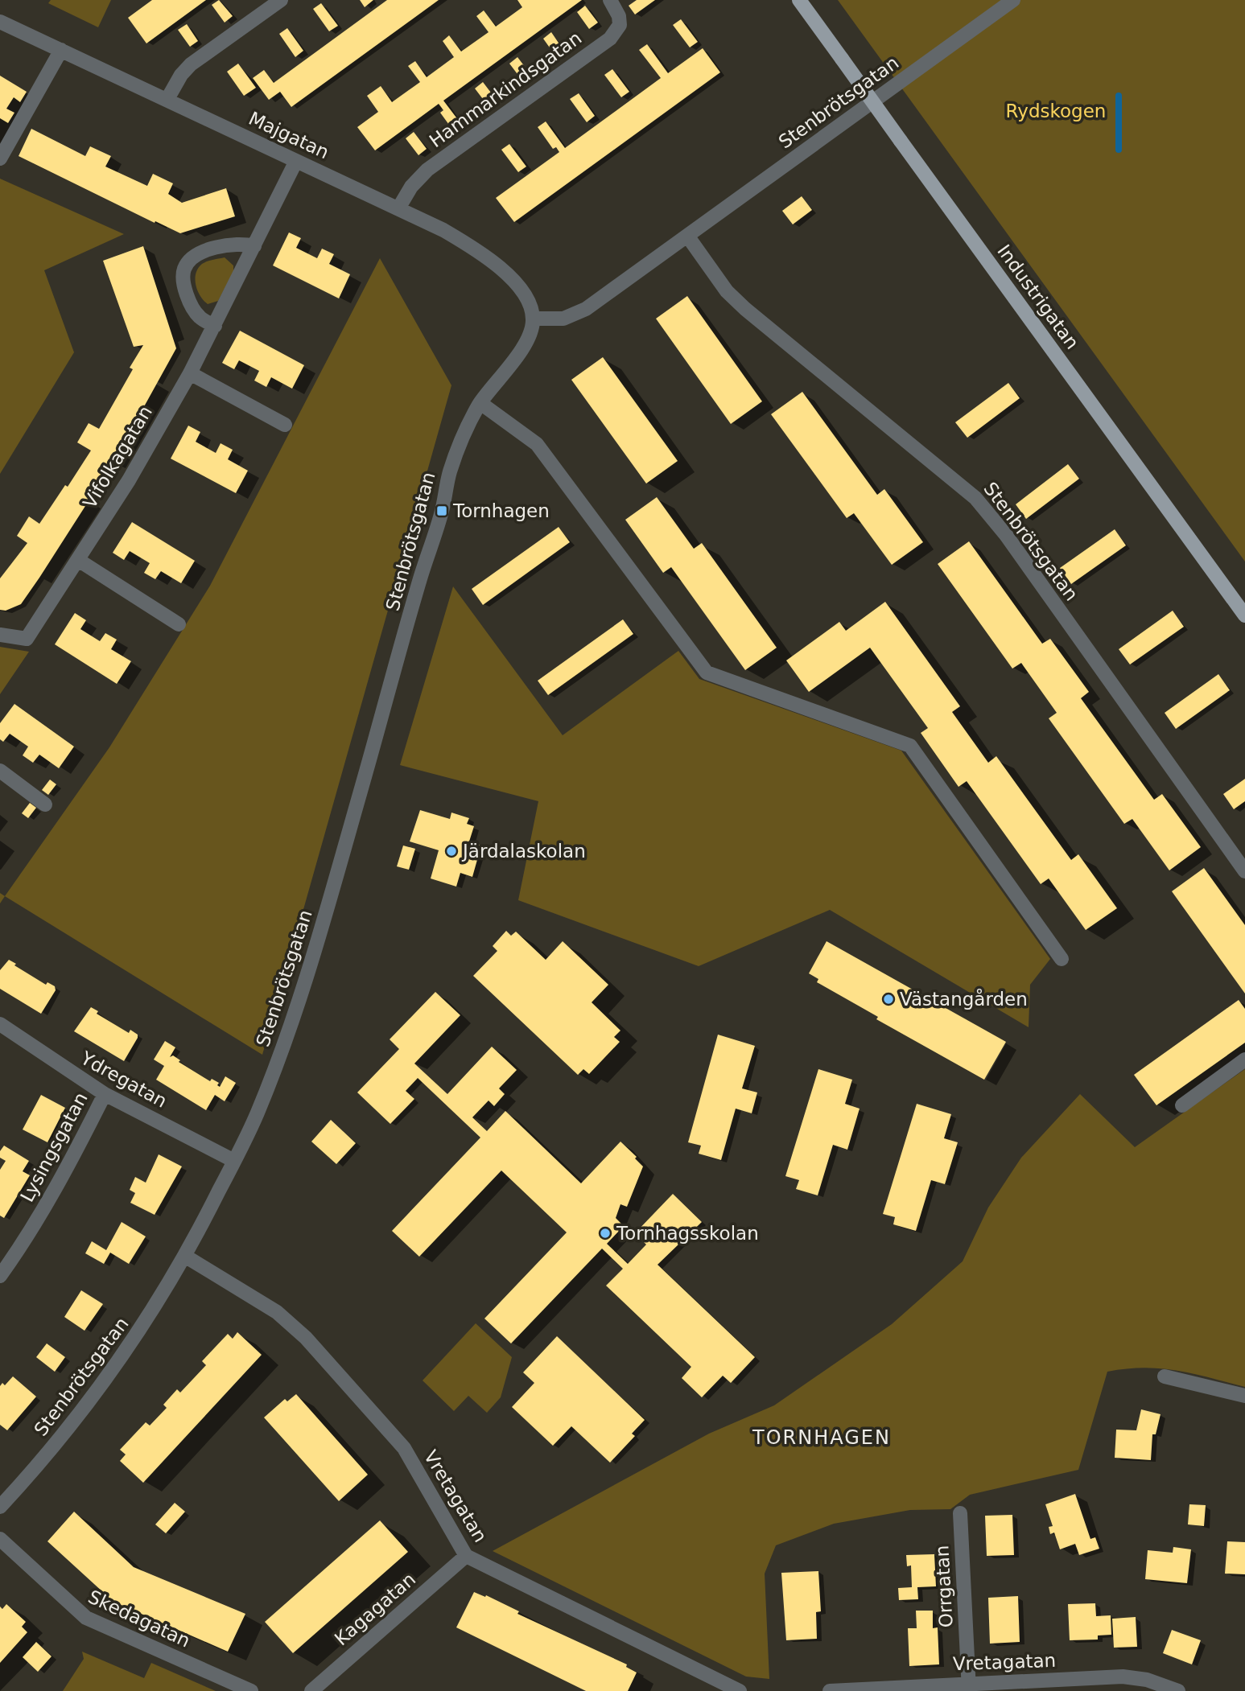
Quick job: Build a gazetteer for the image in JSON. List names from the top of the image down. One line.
{"streets":{"main road":["Industrigatan"],"street":["Hammarkindsgatan","Stenbrötsgatan","Majgatan","Vifolkagatan","Ydregatan","Lysingsgatan","Vretagatan","Orrgatan","Kagagatan","Skedagatan"]},"crossings":[["Hammarkindsgatan","Majgatan"],["Stenbrötsgatan","Majgatan"],["Stenbrötsgatan","Ydregatan"],["Stenbrötsgatan","Vretagatan"],["Majgatan","Vifolkagatan"],["Ydregatan","Lysingsgatan"],["Vretagatan","Orrgatan"],["Vretagatan","Kagagatan"]],"districts":["TORNHAGEN"],"parks":["Rydskogen"],"places":{"transit":["Tornhagen"],"other":["Järdalaskolan","Västangården","Tornhagsskolan"]}}
